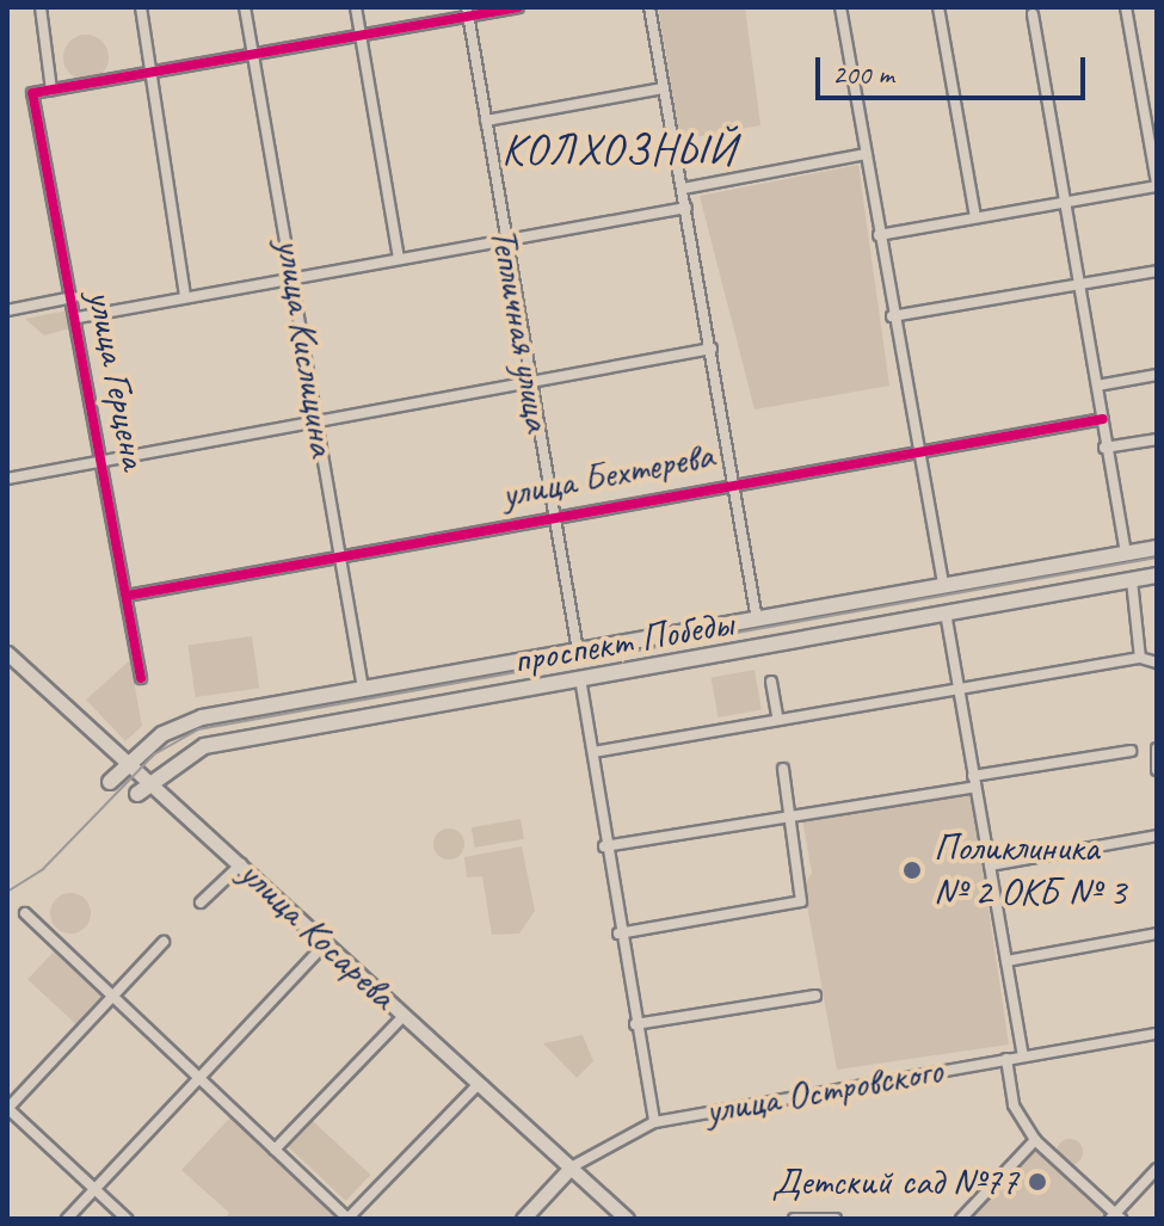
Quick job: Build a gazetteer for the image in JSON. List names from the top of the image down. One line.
{"streets":{"main road":["проспект Победы"],"street":["Тепличная улица","улица Кислицина","улица Герцена","улица Бехтерева","улица Косарева","улица Островского"]},"crossings":[["Тепличная улица","улица Бехтерева"],["Тепличная улица","проспект Победы"],["улица Кислицина","улица Бехтерева"],["улица Кислицина","проспект Победы"],["улица Герцена","улица Бехтерева"],["проспект Победы","улица Косарева"],["улица Косарева","улица Островского"]],"districts":["КОЛХОЗНЫЙ"],"places":["Поликлиника № 2 ОКБ № 3","Детский сад №77"],"scale_bar":"200 m"}
